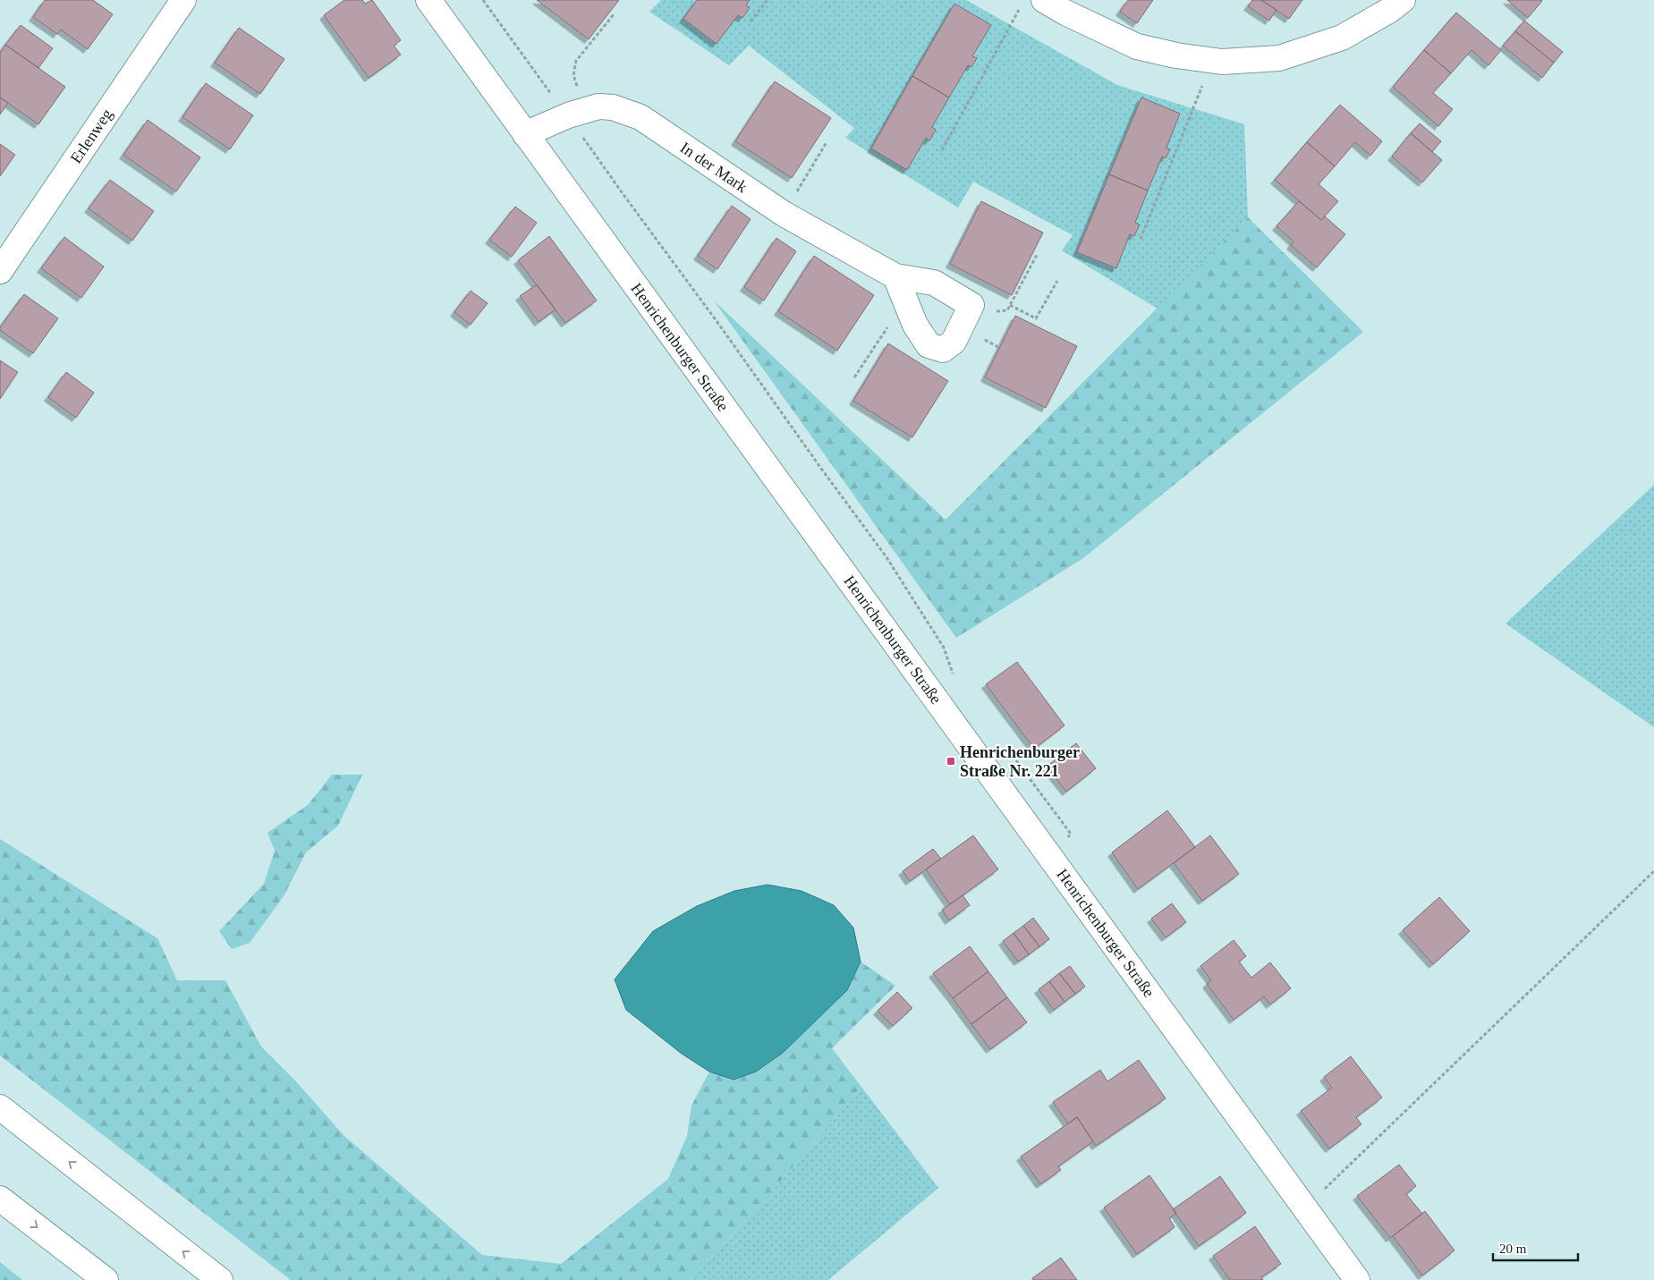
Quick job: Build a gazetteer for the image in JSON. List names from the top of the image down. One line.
{"streets":{"main road":["Erlenweg","In der Mark","Henrichenburger Straße"]},"crossings":[["In der Mark","Henrichenburger Straße"]],"places":{"transit":["Henrichenburger Straße Nr. 221"]},"scale_bar":"20 m"}
